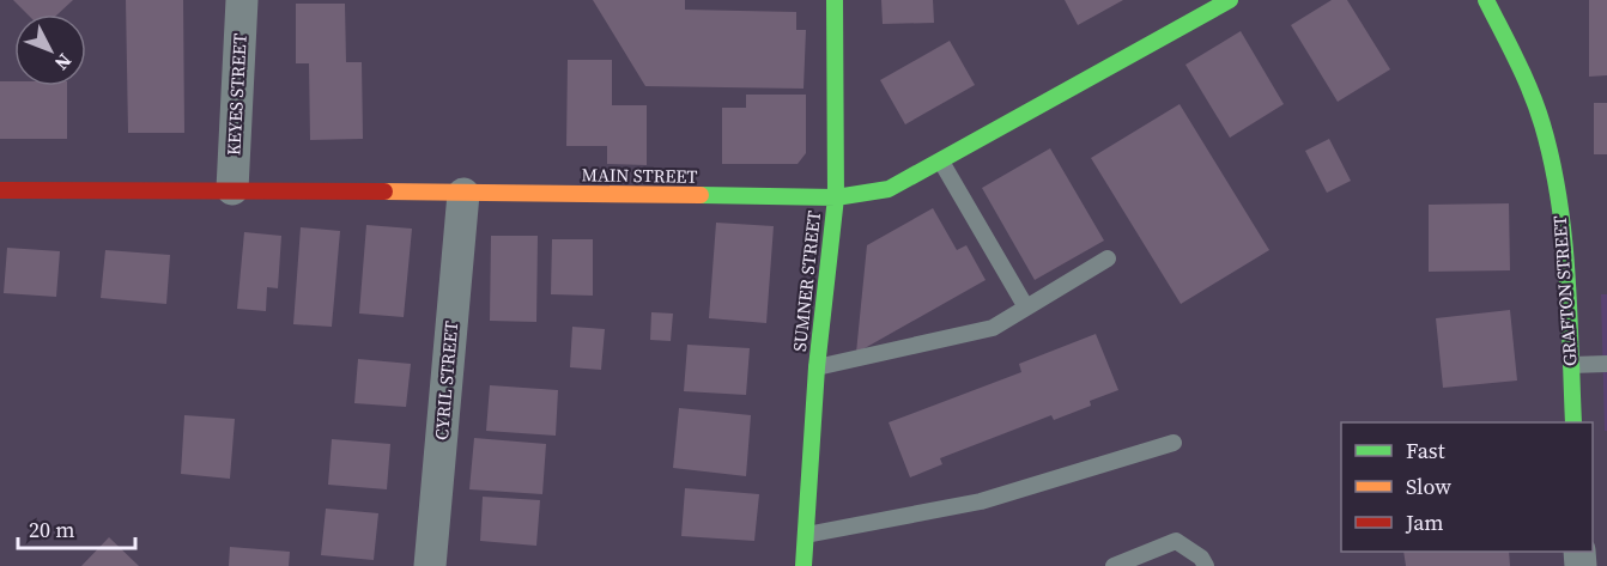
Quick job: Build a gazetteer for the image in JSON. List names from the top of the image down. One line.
{"streets":{"street":["KEYES STREET","MAIN STREET","SUMNER STREET","GRAFTON STREET","CYRIL STREET"]},"crossings":[["KEYES STREET","MAIN STREET"],["MAIN STREET","SUMNER STREET"],["MAIN STREET","CYRIL STREET"]],"legend":["Fast","Slow","Jam"],"scale_bar":"20 m","north":"bottom right"}
